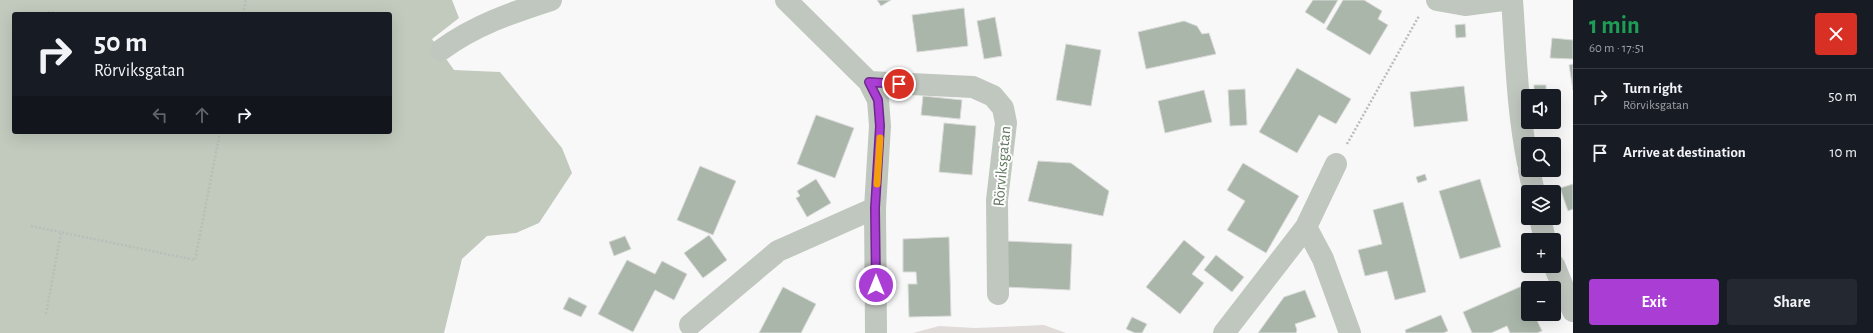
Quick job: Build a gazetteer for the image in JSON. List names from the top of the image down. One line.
{"streets":{"street":["Rörviksgatan"]},"page":{"heading":["1 min","60 m · 17:51"],"turn":["50 m","Rörviksgatan"],"list":[{"name":"Turn right","note":"Rörviksgatan","value":"50 m"},{"name":"Arrive at destination","value":"10 m"}],"map_buttons":["+","−"],"buttons":["Exit","Share"]}}
